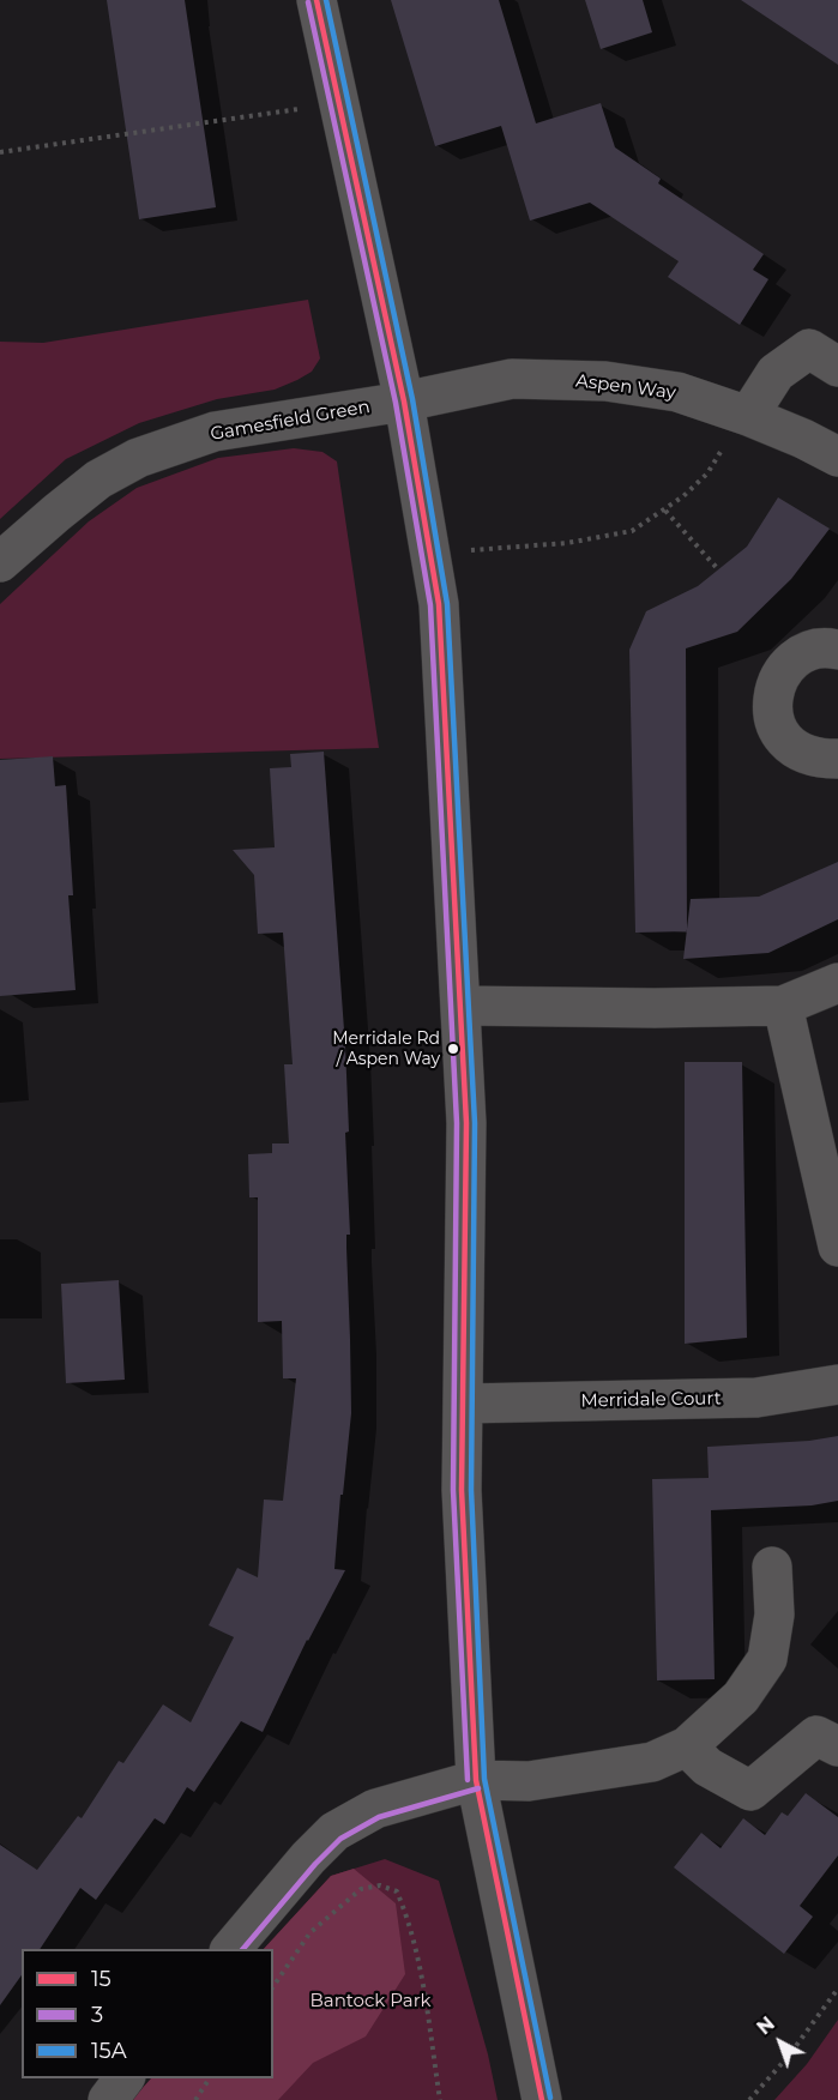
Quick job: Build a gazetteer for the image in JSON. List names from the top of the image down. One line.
{"streets":{"street":["Aspen Way","Gamesfield Green","Merridale Court"]},"crossings":[["Aspen Way","Gamesfield Green"]],"parks":["Bantock Park"],"places":["Merridale Rd / Aspen Way"],"lines":["transit line 15","transit line 15A","transit line 3"],"legend":["15","3","15A"],"north":"top left"}
